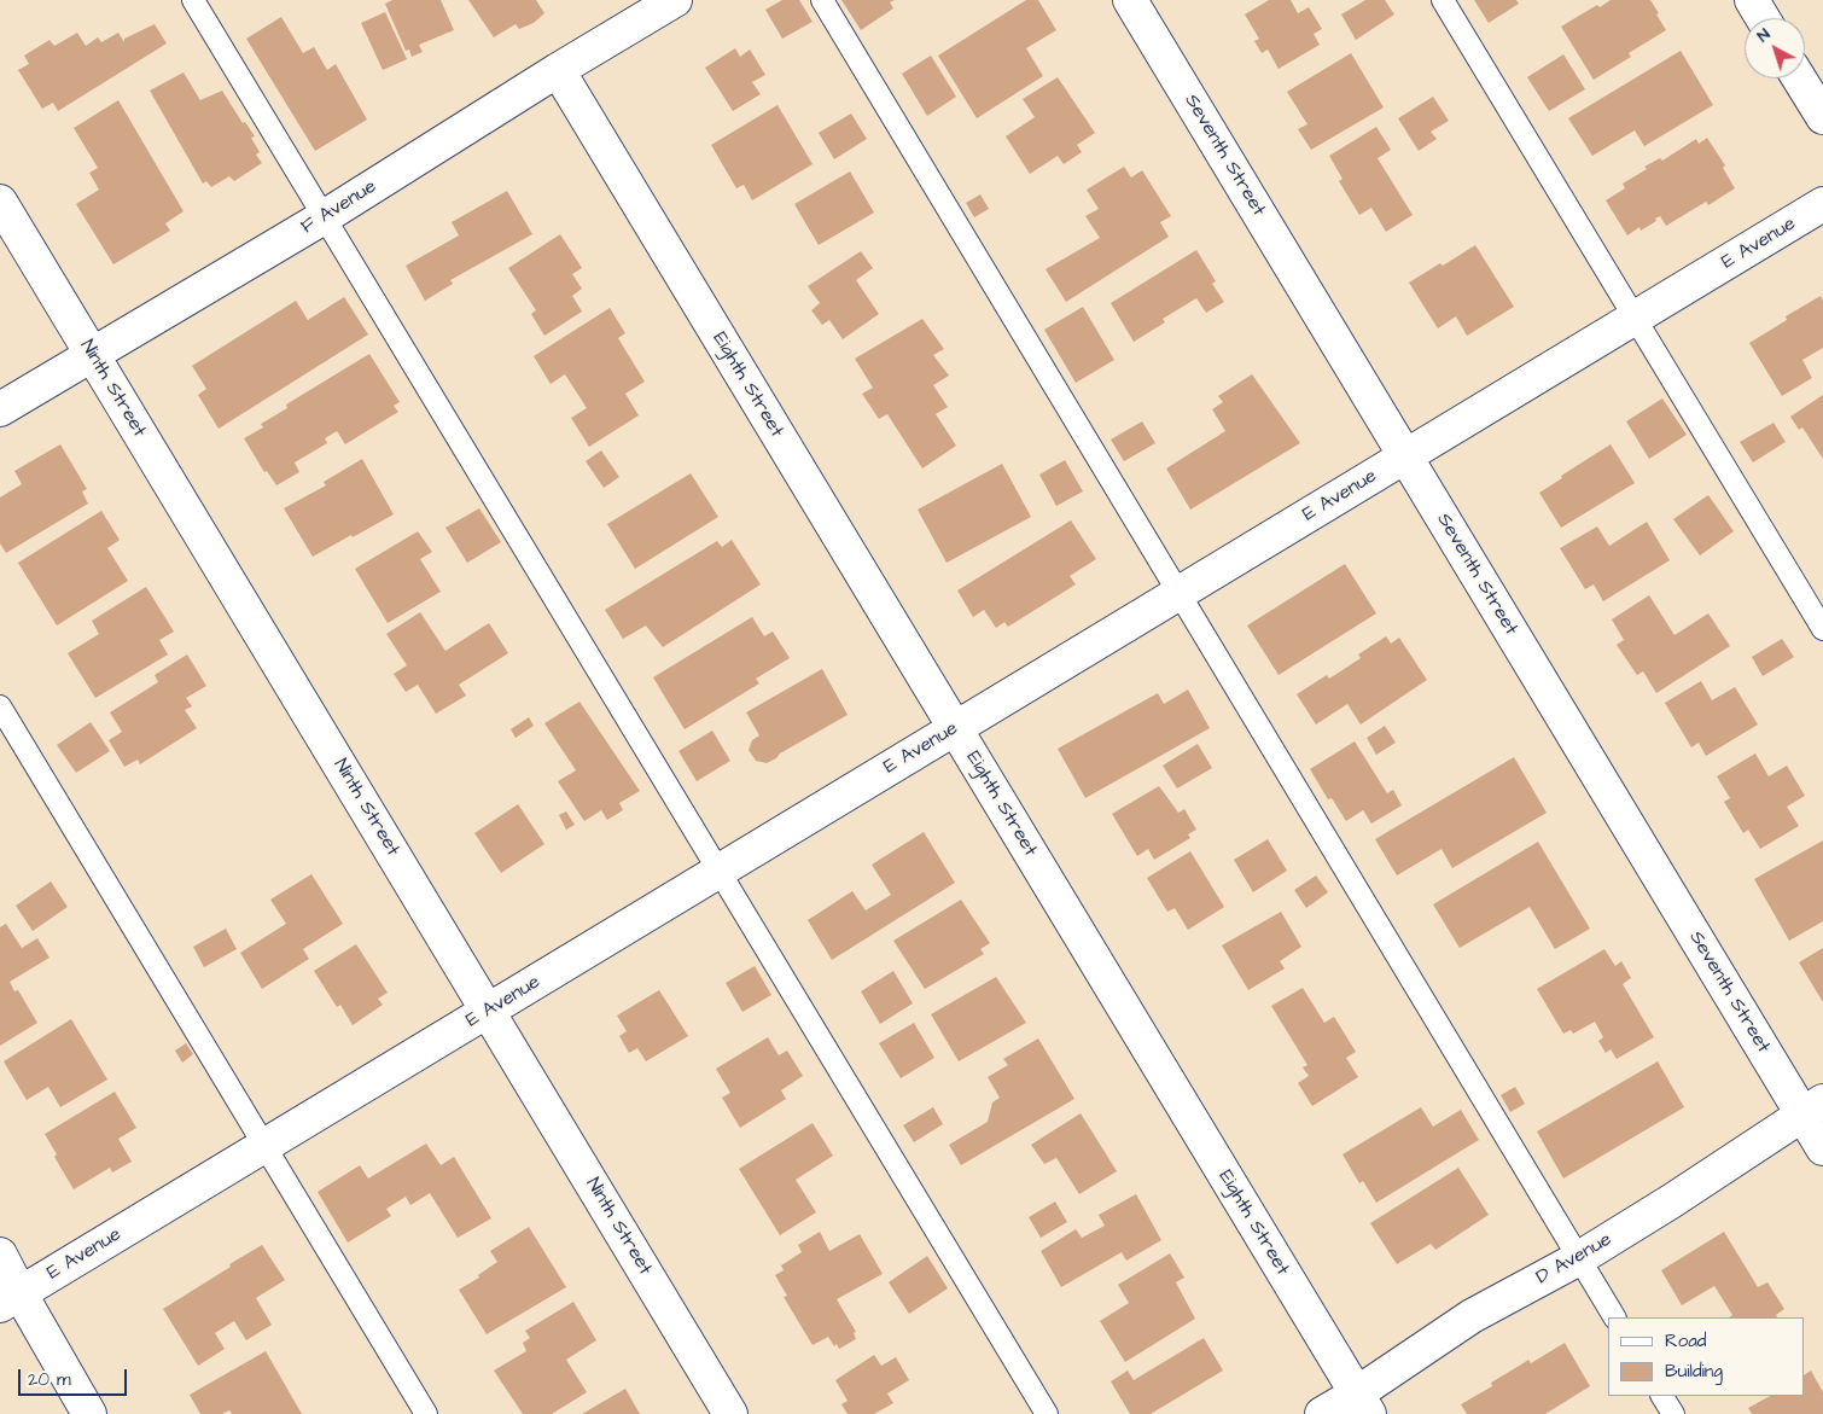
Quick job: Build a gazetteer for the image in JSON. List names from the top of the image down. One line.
{"streets":{"street":["Seventh Street","F Avenue","E Avenue","Eighth Street","Ninth Street","D Avenue"]},"crossings":[["Seventh Street","E Avenue"],["Seventh Street","D Avenue"],["F Avenue","Eighth Street"],["F Avenue","Ninth Street"],["E Avenue","Eighth Street"],["E Avenue","Ninth Street"],["Eighth Street","D Avenue"]],"legend":["Road","Building"],"scale_bar":"20 m","north":"top left"}
